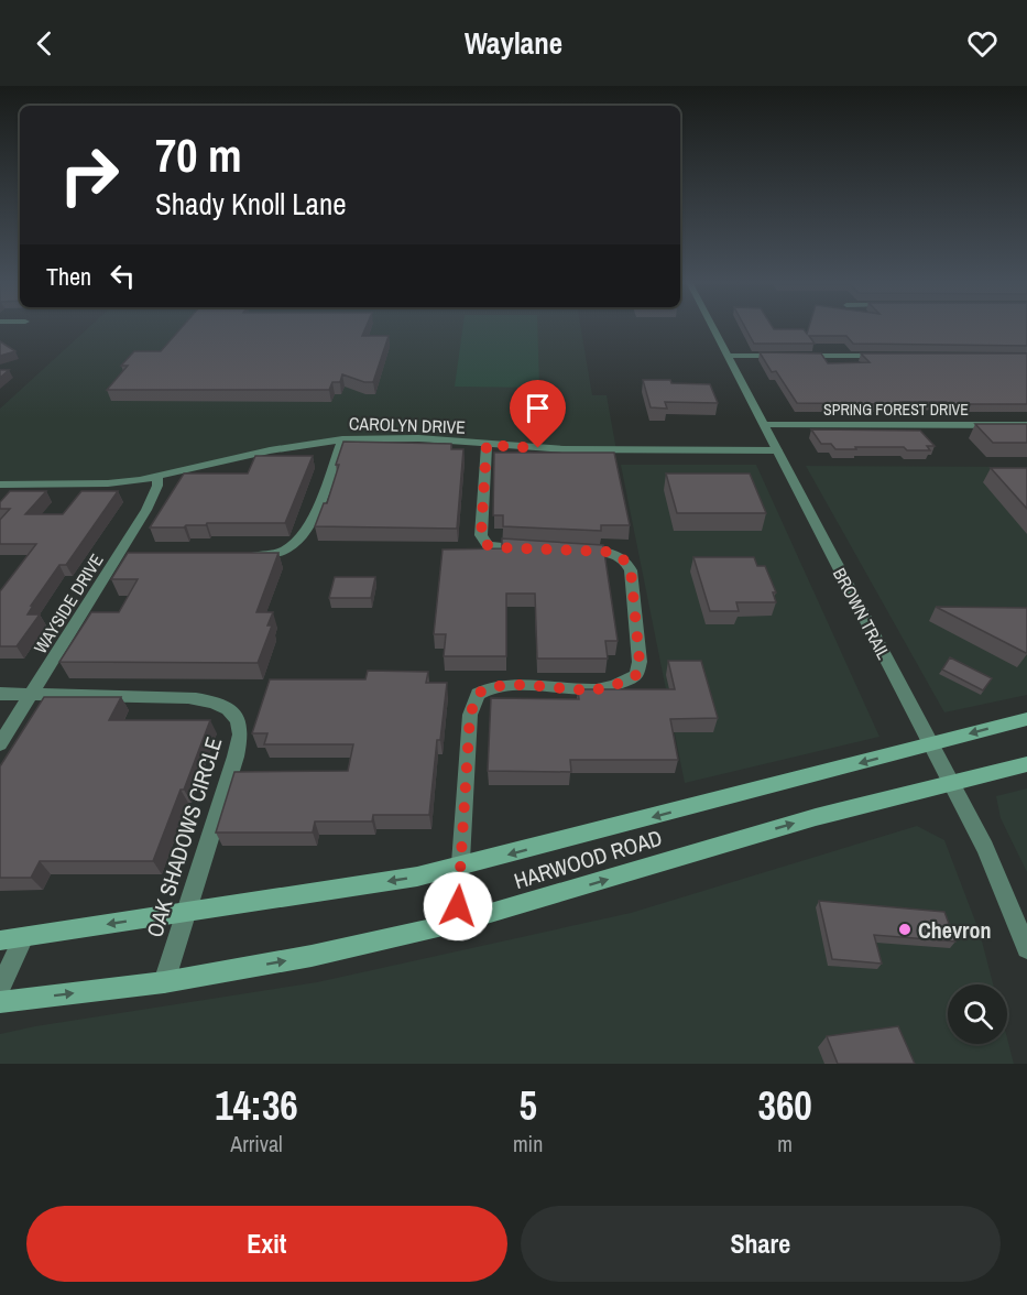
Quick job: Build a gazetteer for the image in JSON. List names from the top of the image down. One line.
{"streets":{"main road":["HARWOOD ROAD"],"street":["SPRING FOREST DRIVE","CAROLYN DRIVE","WAYSIDE DRIVE","BROWN TRAIL","OAK SHADOWS CIRCLE"]},"crossings":[["SPRING FOREST DRIVE","BROWN TRAIL"],["CAROLYN DRIVE","WAYSIDE DRIVE"],["CAROLYN DRIVE","BROWN TRAIL"],["WAYSIDE DRIVE","OAK SHADOWS CIRCLE"],["BROWN TRAIL","HARWOOD ROAD"],["OAK SHADOWS CIRCLE","HARWOOD ROAD"]],"places":["Chevron"],"page":{"header":"Waylane","turn":["70 m","Shady Knoll Lane"],"then":"Then","eta":["14:36","Arrival","5","min","360","m"],"buttons":["Exit","Share"]}}
